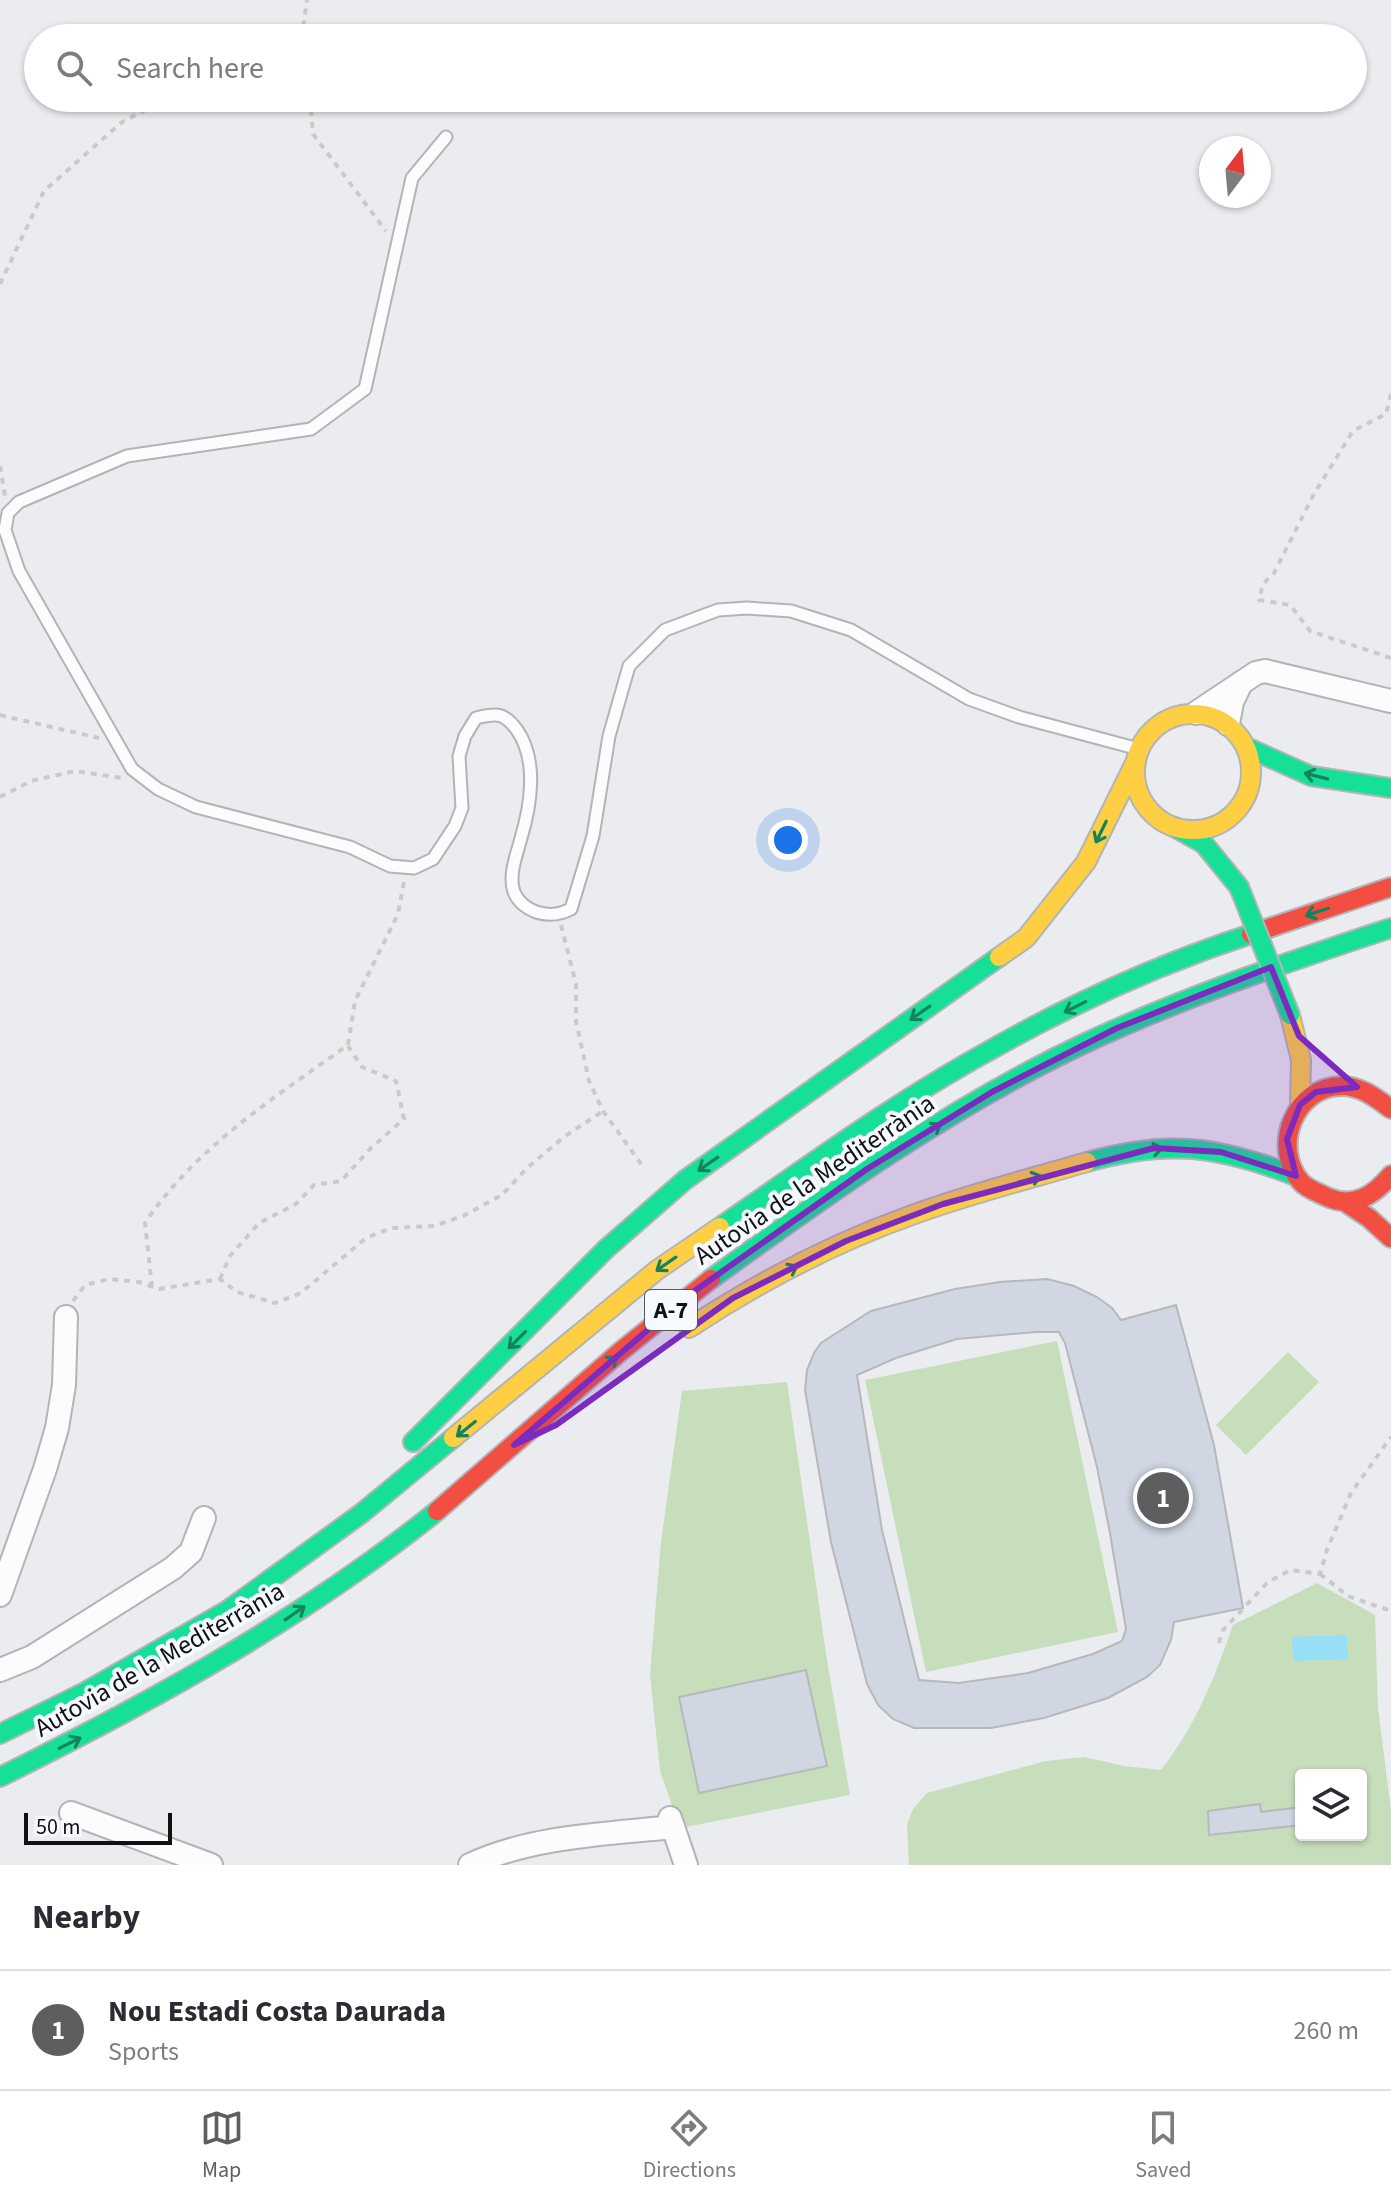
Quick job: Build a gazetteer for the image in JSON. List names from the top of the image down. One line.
{"streets":{"main road":["Autovia de la Mediterrània","A-7"]},"scale_bar":"50 m","north":"top","page":{"search":"Search here","pins":"1","scale":"50 m","heading":"Nearby","list":[{"mark":"1","name":"Nou Estadi Costa Daurada","note":"Sports","value":"260 m"}],"nav":["Map","Directions","Saved"]}}
